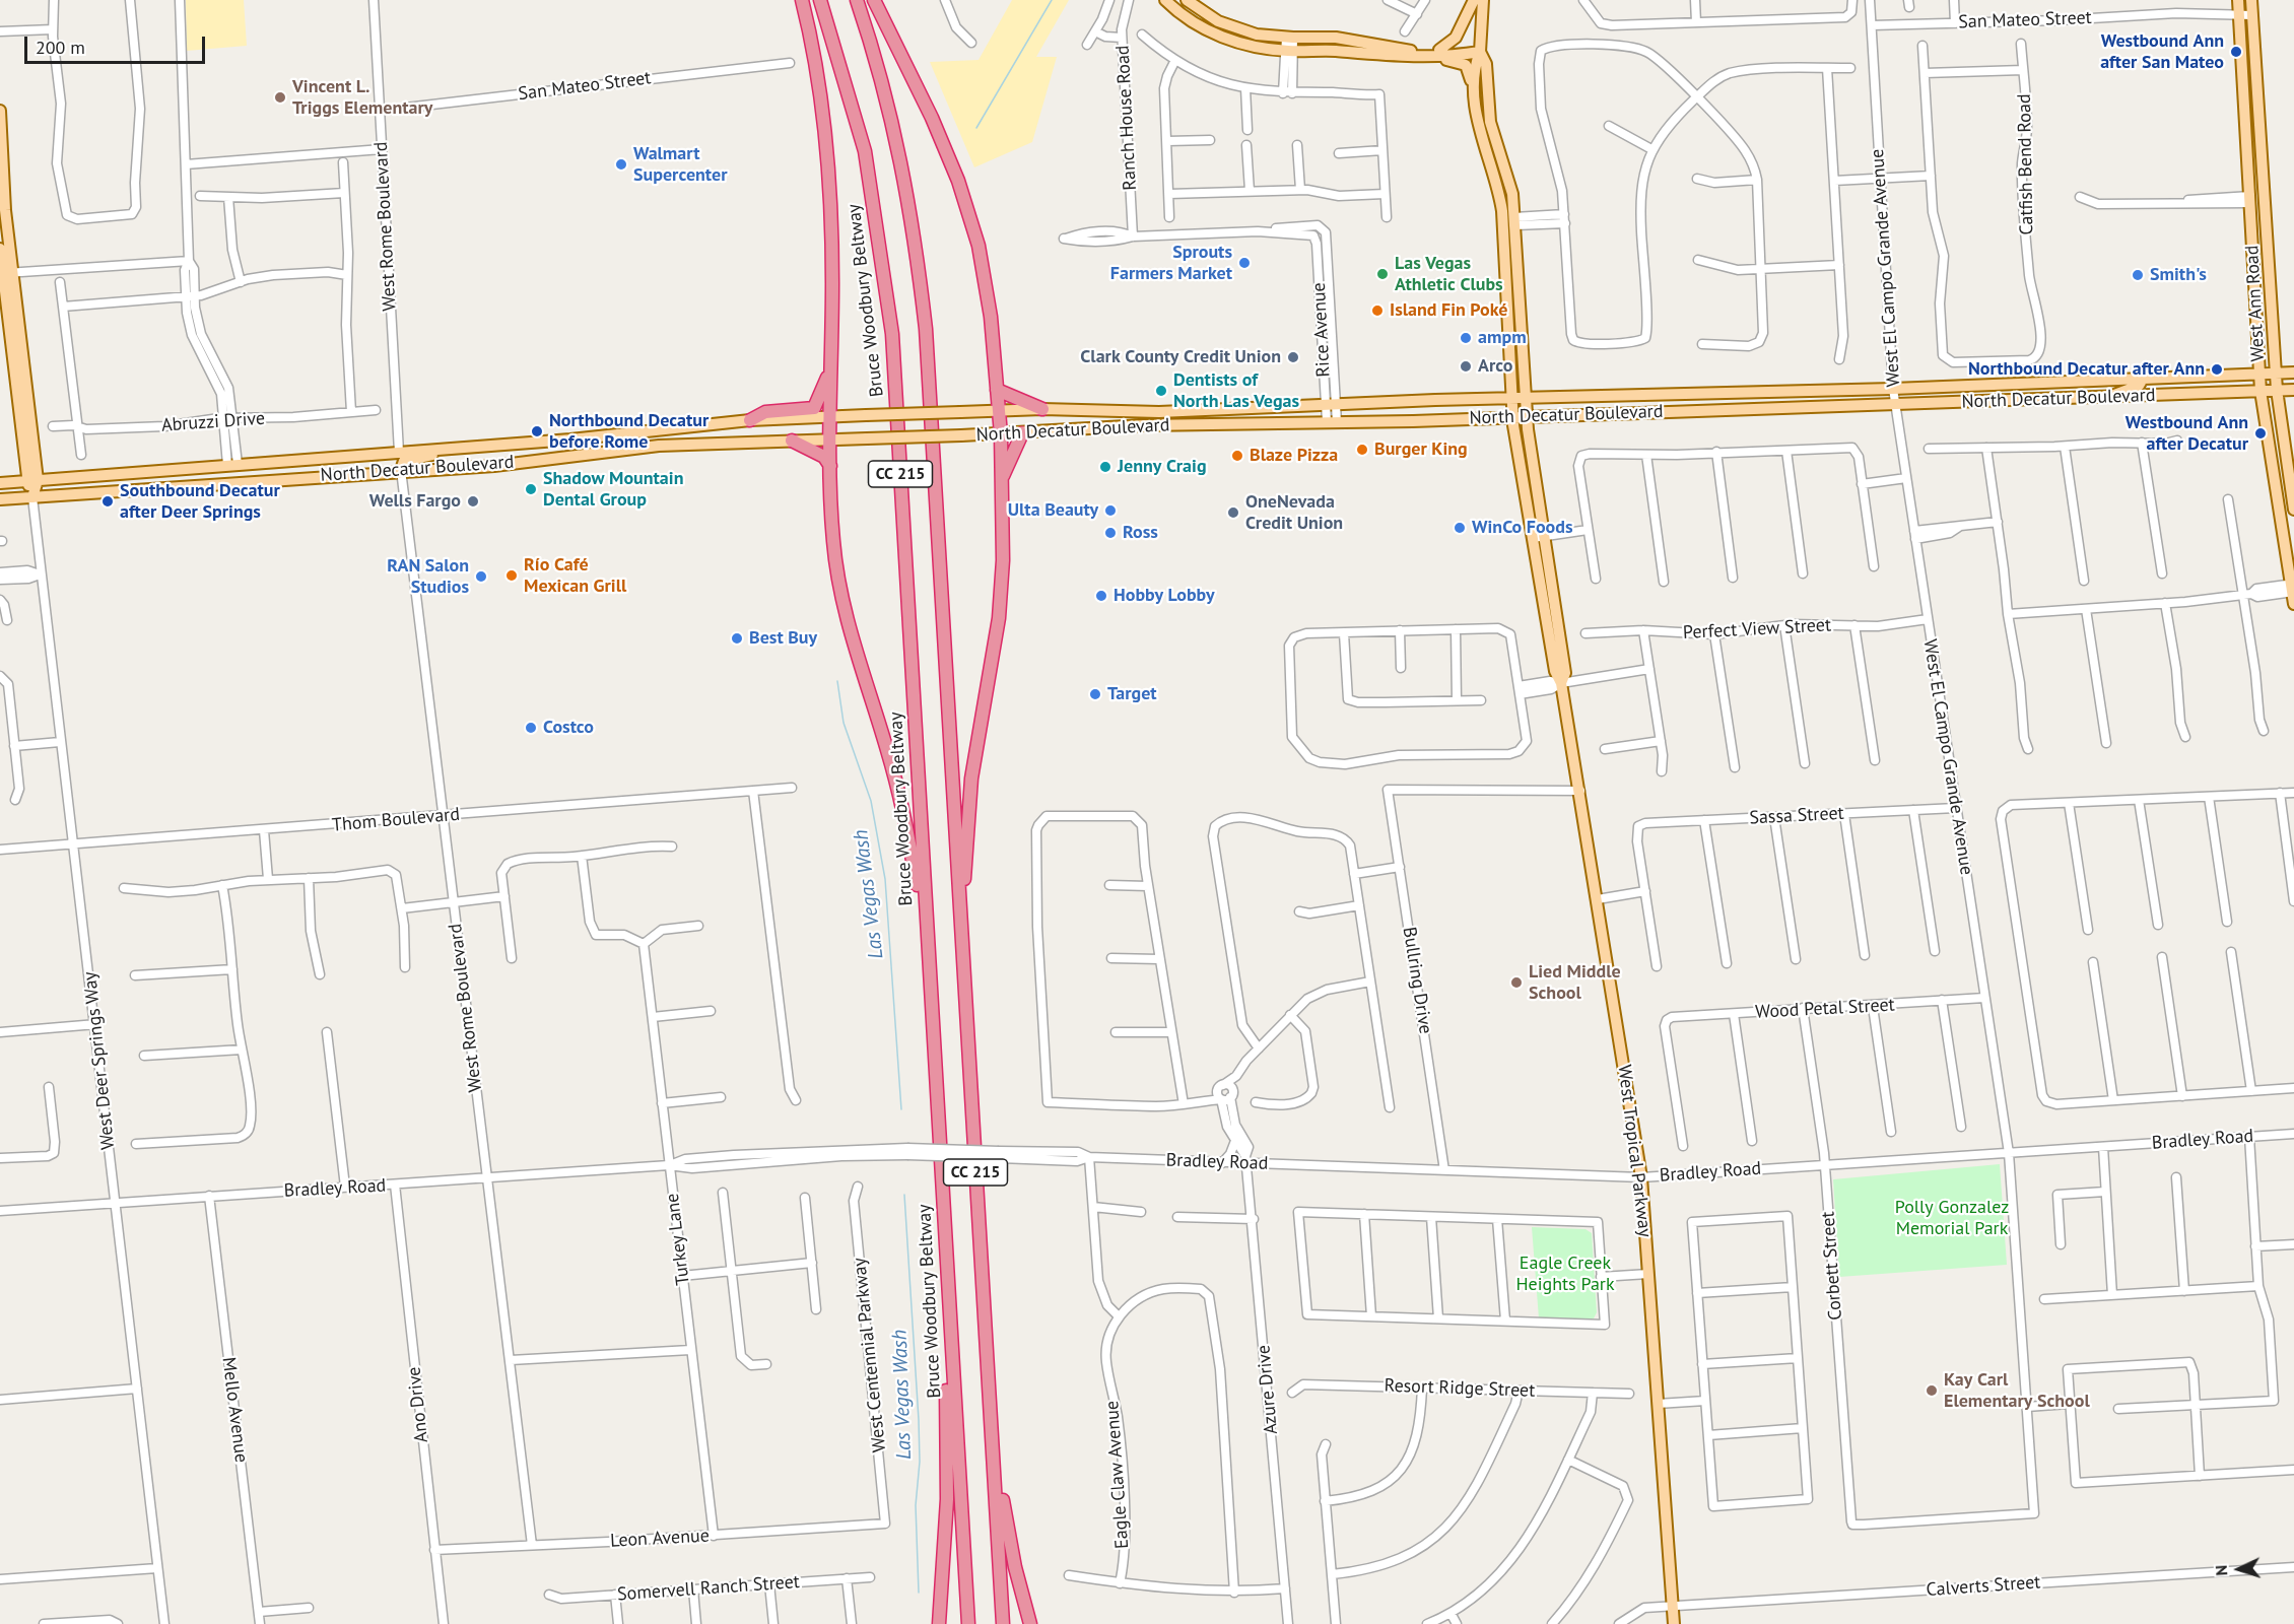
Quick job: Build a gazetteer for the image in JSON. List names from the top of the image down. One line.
{"streets":{"highway":["Bruce Woodbury Beltway","CC 215"],"main road":["West Ann Road","North Decatur Boulevard","West Deer Springs Way","West Tropical Parkway"],"street":["San Mateo Street","Ranch House Road","Catfish Bend Road","West Rome Boulevard","West El Campo Grande Avenue","Rice Avenue","Abruzzi Drive","Perfect View Street","Sassa Street","Thom Boulevard","Bullring Drive","Wood Petal Street","Bradley Road","Turkey Lane","Corbett Street","West Centennial Parkway","Resort Ridge Street","Azure Drive","Ano Drive","Mello Avenue","Eagle Claw Avenue","Leon Avenue","Calverts Street","Somervell Ranch Street"]},"crossings":[["San Mateo Street","West Rome Boulevard"],["San Mateo Street","West El Campo Grande Avenue"],["San Mateo Street","West Ann Road"],["West Rome Boulevard","North Decatur Boulevard"],["West Rome Boulevard","Thom Boulevard"],["West Rome Boulevard","Bradley Road"],["West Rome Boulevard","Leon Avenue"],["West El Campo Grande Avenue","North Decatur Boulevard"],["West El Campo Grande Avenue","Perfect View Street"],["West El Campo Grande Avenue","Sassa Street"],["West El Campo Grande Avenue","Wood Petal Street"],["West El Campo Grande Avenue","Bradley Road"],["West El Campo Grande Avenue","Corbett Street"],["West Ann Road","North Decatur Boulevard"],["Rice Avenue","North Decatur Boulevard"],["North Decatur Boulevard","West Deer Springs Way"],["North Decatur Boulevard","West Tropical Parkway"],["Thom Boulevard","West Deer Springs Way"],["Bullring Drive","Bradley Road"],["Bullring Drive","West Tropical Parkway"],["Wood Petal Street","Corbett Street"],["West Deer Springs Way","Bradley Road"],["Bradley Road","West Tropical Parkway"],["Bradley Road","Turkey Lane"],["Bradley Road","Corbett Street"],["Bradley Road","Azure Drive"],["Bradley Road","Ano Drive"],["Bradley Road","Mello Avenue"],["West Tropical Parkway","Calverts Street"],["Turkey Lane","Leon Avenue"],["West Centennial Parkway","Leon Avenue"],["Ano Drive","Leon Avenue"]],"water":["Las Vegas Wash"],"parks":["Polly Gonzalez Memorial Park","Eagle Creek Heights Park"],"places":["Westbound Ann after San Mateo","Vincent L. Triggs Elementary","Walmart Supercenter","Sprouts Farmers Market","Las Vegas Athletic Clubs","Smith's","Island Fin Poké","ampm","Clark County Credit Union","Arco","Northbound Decatur after Ann","Dentists of North Las Vegas","Northbound Decatur before Rome","Westbound Ann after Decatur","Burger King","Blaze Pizza","Jenny Craig","Shadow Mountain Dental Group","Southbound Decatur after Deer Springs","Wells Fargo","Ulta Beauty","OneNevada Credit Union","WinCo Foods","Ross","Río Café Mexican Grill","RAN Salon Studios","Hobby Lobby","Best Buy","Target","Costco","Lied Middle School","Kay Carl Elementary School"],"scale_bar":"200 m","north":"left"}
